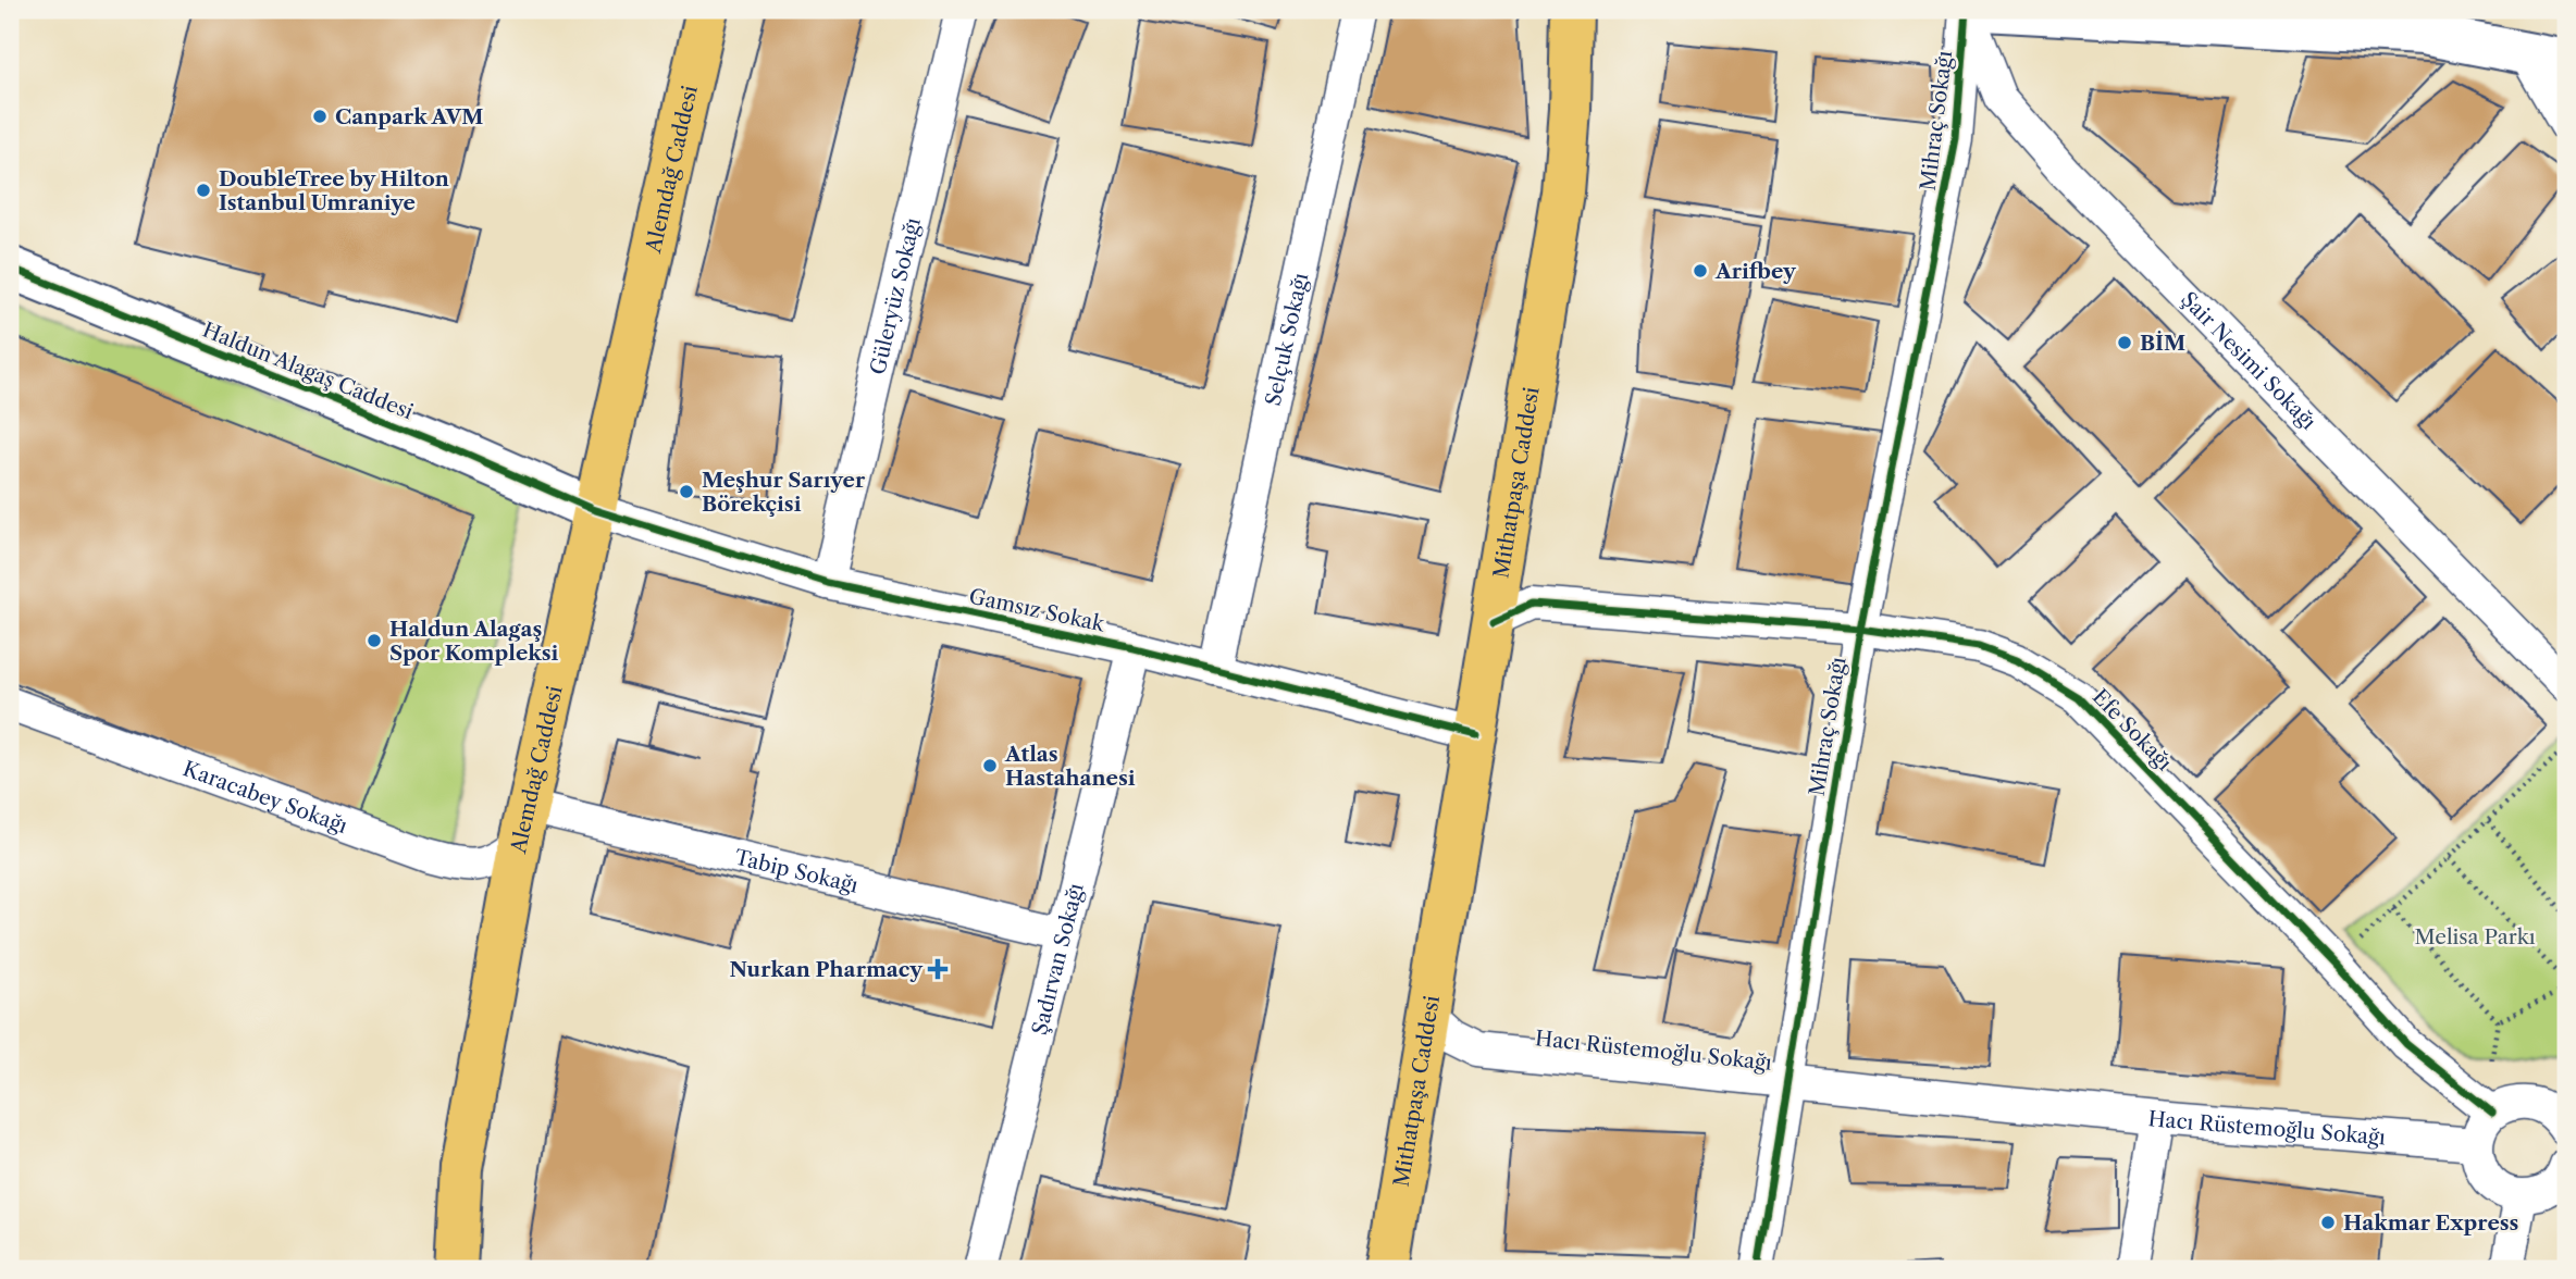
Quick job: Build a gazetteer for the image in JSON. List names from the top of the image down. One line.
{"streets":{"main road":["Alemdağ Caddesi","Mithatpaşa Caddesi"],"street":["Mihraç Sokağı","Güleryüz Sokağı","Selçuk Sokağı","Şair Nesimi Sokağı","Haldun Alagaş Caddesi","Gamsız Sokak","Efe Sokağı","Karacabey Sokağı","Tabip Sokağı","Şadırvan Sokağı","Hacı Rüstemoğlu Sokağı"]},"crossings":[["Mihraç Sokağı","Şair Nesimi Sokağı"],["Mihraç Sokağı","Efe Sokağı"],["Mihraç Sokağı","Hacı Rüstemoğlu Sokağı"],["Alemdağ Caddesi","Haldun Alagaş Caddesi"],["Alemdağ Caddesi","Gamsız Sokak"],["Alemdağ Caddesi","Karacabey Sokağı"],["Alemdağ Caddesi","Tabip Sokağı"],["Güleryüz Sokağı","Gamsız Sokak"],["Selçuk Sokağı","Gamsız Sokak"],["Haldun Alagaş Caddesi","Gamsız Sokak"],["Mithatpaşa Caddesi","Gamsız Sokak"],["Mithatpaşa Caddesi","Efe Sokağı"],["Mithatpaşa Caddesi","Hacı Rüstemoğlu Sokağı"],["Gamsız Sokak","Şadırvan Sokağı"],["Karacabey Sokağı","Tabip Sokağı"],["Tabip Sokağı","Şadırvan Sokağı"]],"parks":["Melisa Parkı"],"places":{"other":["Canpark AVM","DoubleTree by Hilton Istanbul Umraniye","Arifbey","BİM","Meşhur Sarıyer Börekçisi","Haldun Alagaş Spor Kompleksi","Atlas Hastahanesi","Hakmar Express"],"health":["Nurkan Pharmacy"]}}
